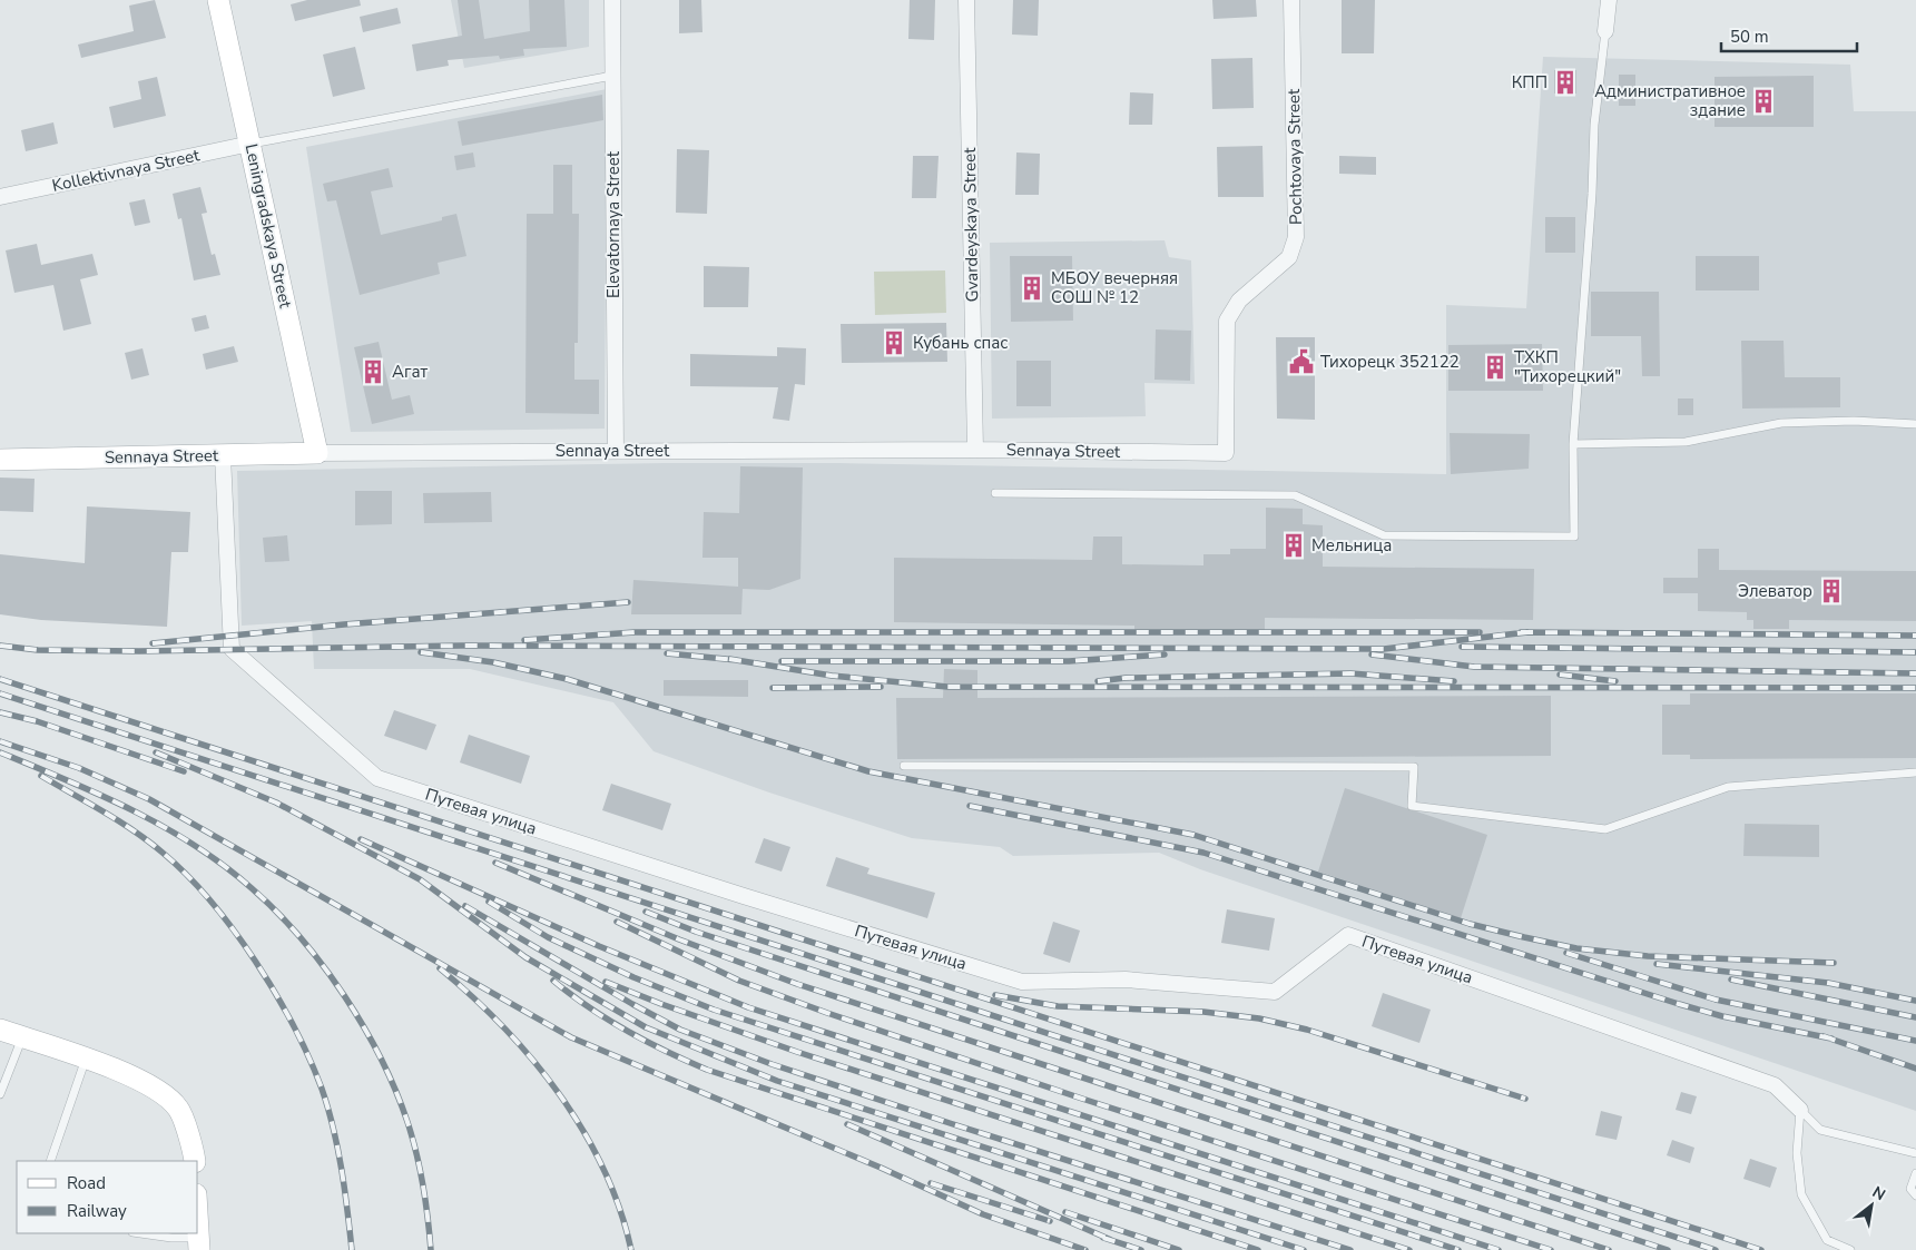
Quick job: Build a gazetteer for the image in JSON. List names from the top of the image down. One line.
{"streets":{"street":["Pochtovaya Street","Kollektivnaya Street","Elevatornaya Street","Gvardeyskaya Street","Leningradskaya Street","Sennaya Street","Путевая улица"]},"crossings":[["Pochtovaya Street","Sennaya Street"],["Kollektivnaya Street","Leningradskaya Street"],["Elevatornaya Street","Sennaya Street"],["Gvardeyskaya Street","Sennaya Street"],["Leningradskaya Street","Sennaya Street"],["Sennaya Street","Путевая улица"]],"places":{"building":["КПП","Административное здание","МБОУ вечерняя СОШ № 12","Кубань спас","ТХКП \"Тихорецкий\"","Агат","Мельница","Элеватор"],"public building":["Тихорецк 352122"]},"legend":["Road","Railway"],"scale_bar":"50 m","north":"top right"}
